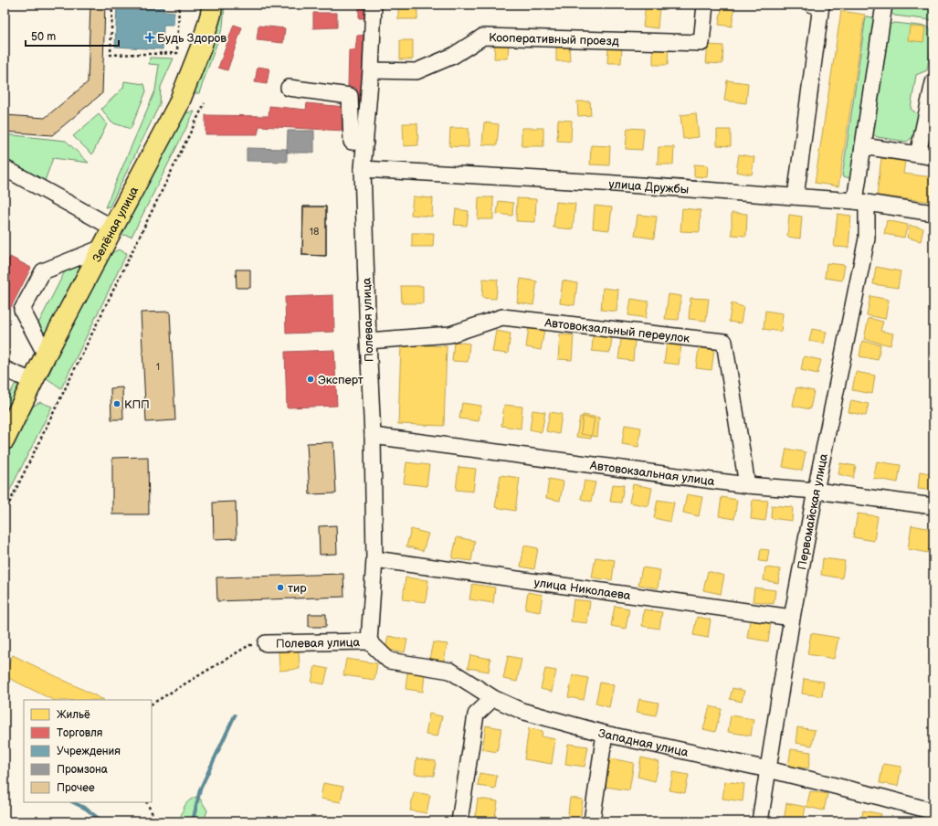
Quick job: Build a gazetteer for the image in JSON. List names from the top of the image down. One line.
{"streets":{"main road":["Зелёная улица"],"street":["Кооперативный проезд","улица Дружбы","Полевая улица","Автовокзальный переулок","Автовокзальная улица","Первомайская улица","улица Николаева","Западная улица"]},"crossings":[["Кооперативный проезд","Полевая улица"],["улица Дружбы","Полевая улица"],["улица Дружбы","Первомайская улица"],["Полевая улица","Автовокзальный переулок"],["Полевая улица","Автовокзальная улица"],["Полевая улица","улица Николаева"],["Полевая улица","Западная улица"],["Автовокзальный переулок","Автовокзальная улица"],["Автовокзальная улица","Первомайская улица"],["Первомайская улица","улица Николаева"],["Первомайская улица","Западная улица"]],"places":{"health":["Будь Здоров"],"other":["Эксперт","КПП","тир"]},"house_numbers":["18","1"],"legend":["Жильё","Торговля","Учреждения","Промзона","Прочее"],"scale_bar":"50 m"}
